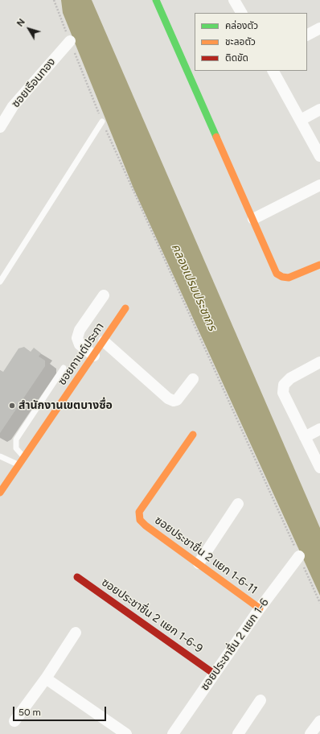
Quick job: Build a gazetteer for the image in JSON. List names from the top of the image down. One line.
{"streets":{"street":["ซอยเรือนทอง","ซอยกานต์ประภา","ซอยประชาชื่น 2 แยก 1-6-11","ซอยประชาชื่น 2 แยก 1-6-9","ซอยประชาชื่น 2 แยก 1-6"]},"crossings":[["ซอยประชาชื่น 2 แยก 1-6-11","ซอยประชาชื่น 2 แยก 1-6"],["ซอยประชาชื่น 2 แยก 1-6-9","ซอยประชาชื่น 2 แยก 1-6"]],"water":["คลองเปรมประชากร"],"places":["สำนักงานเขตบางซื่อ"],"legend":["คล่องตัว","ชะลอตัว","ติดขัด"],"scale_bar":"50 m","north":"top left"}
